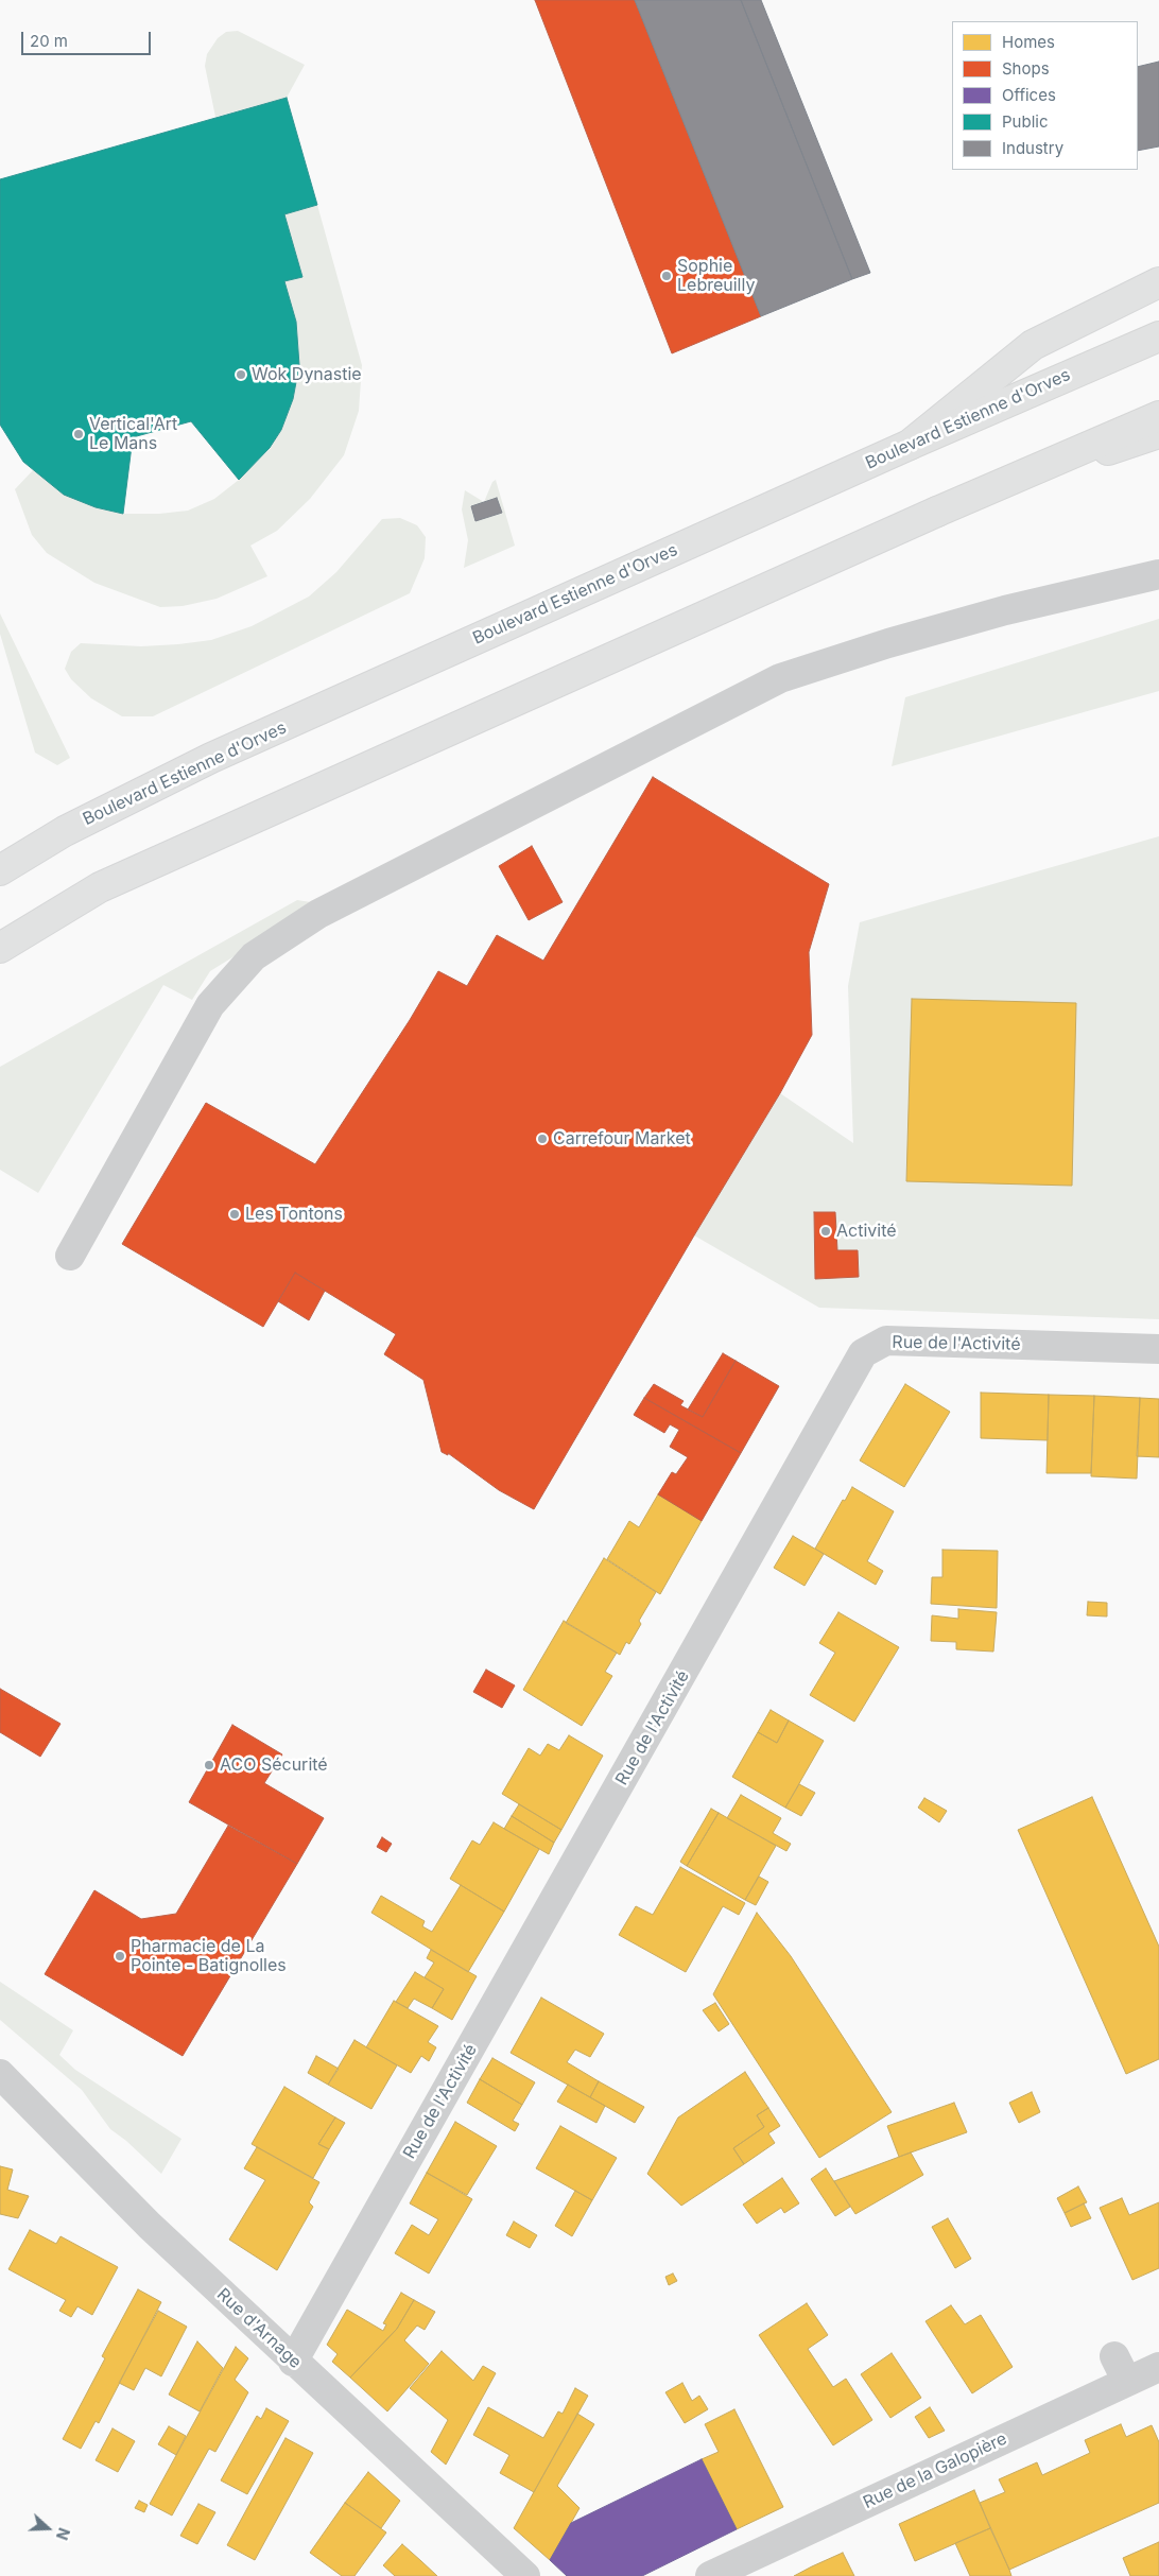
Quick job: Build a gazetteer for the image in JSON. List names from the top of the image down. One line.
{"streets":{"main road":["Boulevard Estienne d'Orves"],"street":["Rue de l'Activité","Rue d'Arnage","Rue de la Galopière"]},"crossings":[["Rue de l'Activité","Rue d'Arnage"]],"places":["Sophie Lebreuilly","Wok Dynastie","Vertical'Art Le Mans","Carrefour Market","Les Tontons","Activité","ACO Sécurité","Pharmacie de La Pointe - Batignolles"],"legend":["Homes","Shops","Offices","Public","Industry"],"scale_bar":"20 m","north":"right"}
